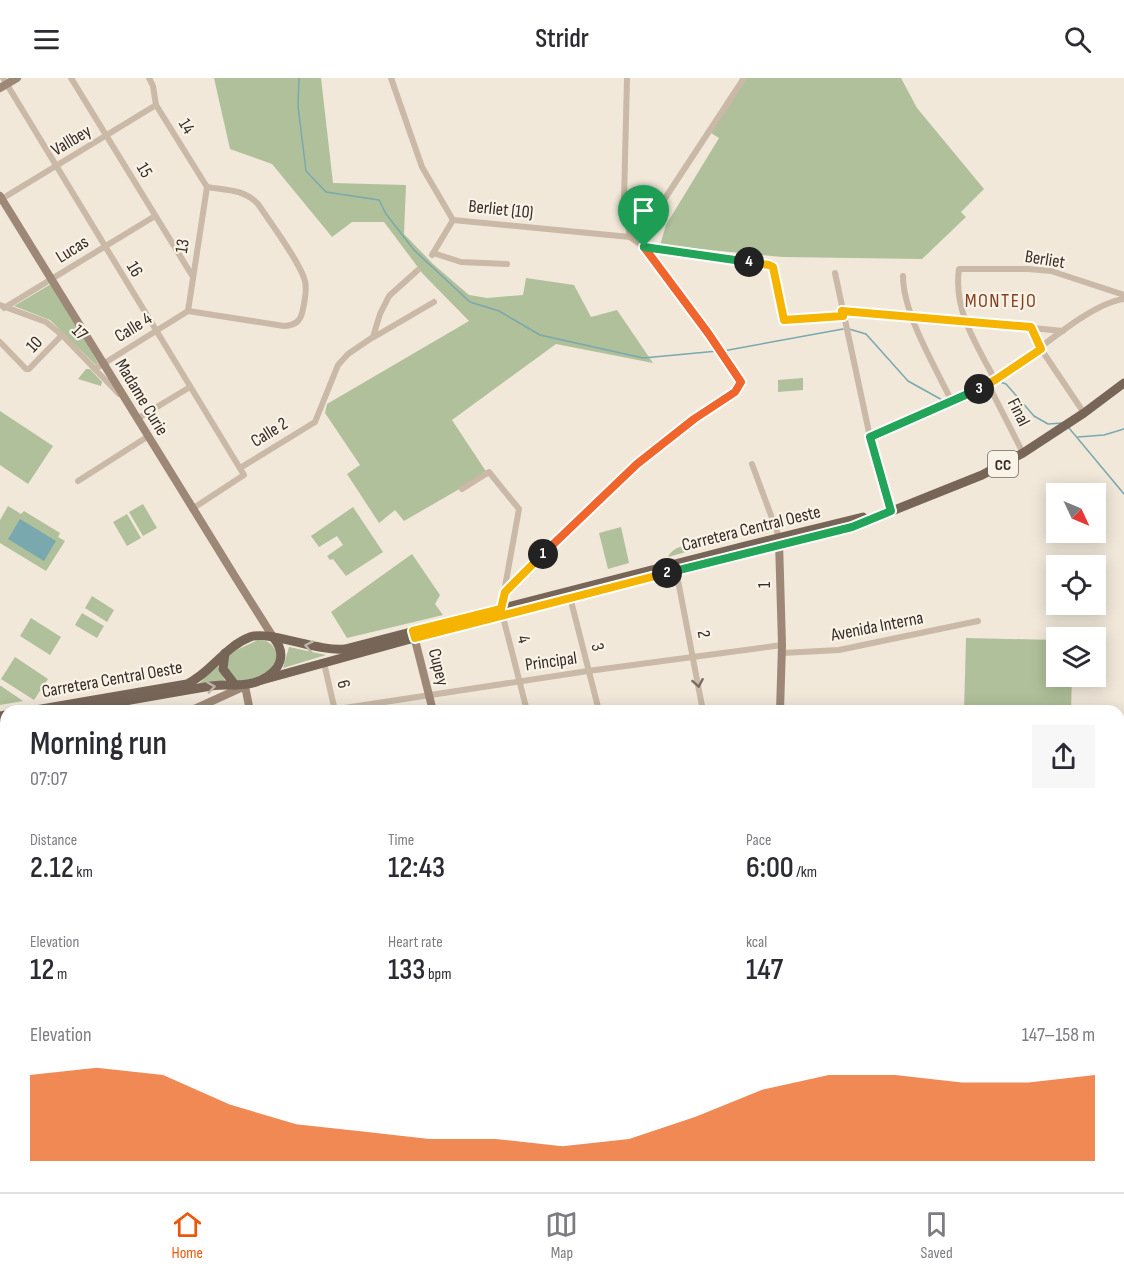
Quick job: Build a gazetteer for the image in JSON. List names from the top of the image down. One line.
{"streets":{"main road":["Madame Curie","CC","Carretera Central Oeste","1","Cupey"],"street":["14","Vallbey","15","Berliet (10)","13","Lucas","Berliet","16","Calle 4","17","10","Final","Calle 2","Avenida Interna","2","4","3","Principal","6"]},"crossings":[["14","Vallbey"],["14","13"],["Vallbey","15"],["Vallbey","16"],["Vallbey","Madame Curie"],["15","13"],["15","Lucas"],["13","Calle 4"],["Lucas","16"],["Lucas","17"],["Lucas","Madame Curie"],["Berliet","Final"],["16","Calle 4"],["16","Madame Curie"],["16","Calle 2"],["Calle 4","17"],["Calle 4","Madame Curie"],["17","10"],["17","Madame Curie"],["Madame Curie","CC"],["Madame Curie","Carretera Central Oeste"],["Final","Carretera Central Oeste"],["CC","Carretera Central Oeste"],["Carretera Central Oeste","1"],["Carretera Central Oeste","2"],["Carretera Central Oeste","4"],["Carretera Central Oeste","3"],["Carretera Central Oeste","Cupey"],["Carretera Central Oeste","6"],["1","Avenida Interna"],["1","Principal"],["Avenida Interna","Principal"],["2","Principal"],["4","Principal"],["3","Principal"],["Principal","Cupey"]],"one_way":["2"],"districts":["MONTEJO"],"north":"bottom right","page":{"header":"Stridr","pins":["4","3","1","2"],"heading":["Morning run","07:07"],"stats":[["Distance","2.12 km"],["Time","12:43"],["Pace","6:00 /km"],["Elevation","12 m"],["Heart rate","133 bpm"],["kcal","147"]],"chart":["Elevation","147–158 m"],"tabs":["Home","Map","Saved"]}}
